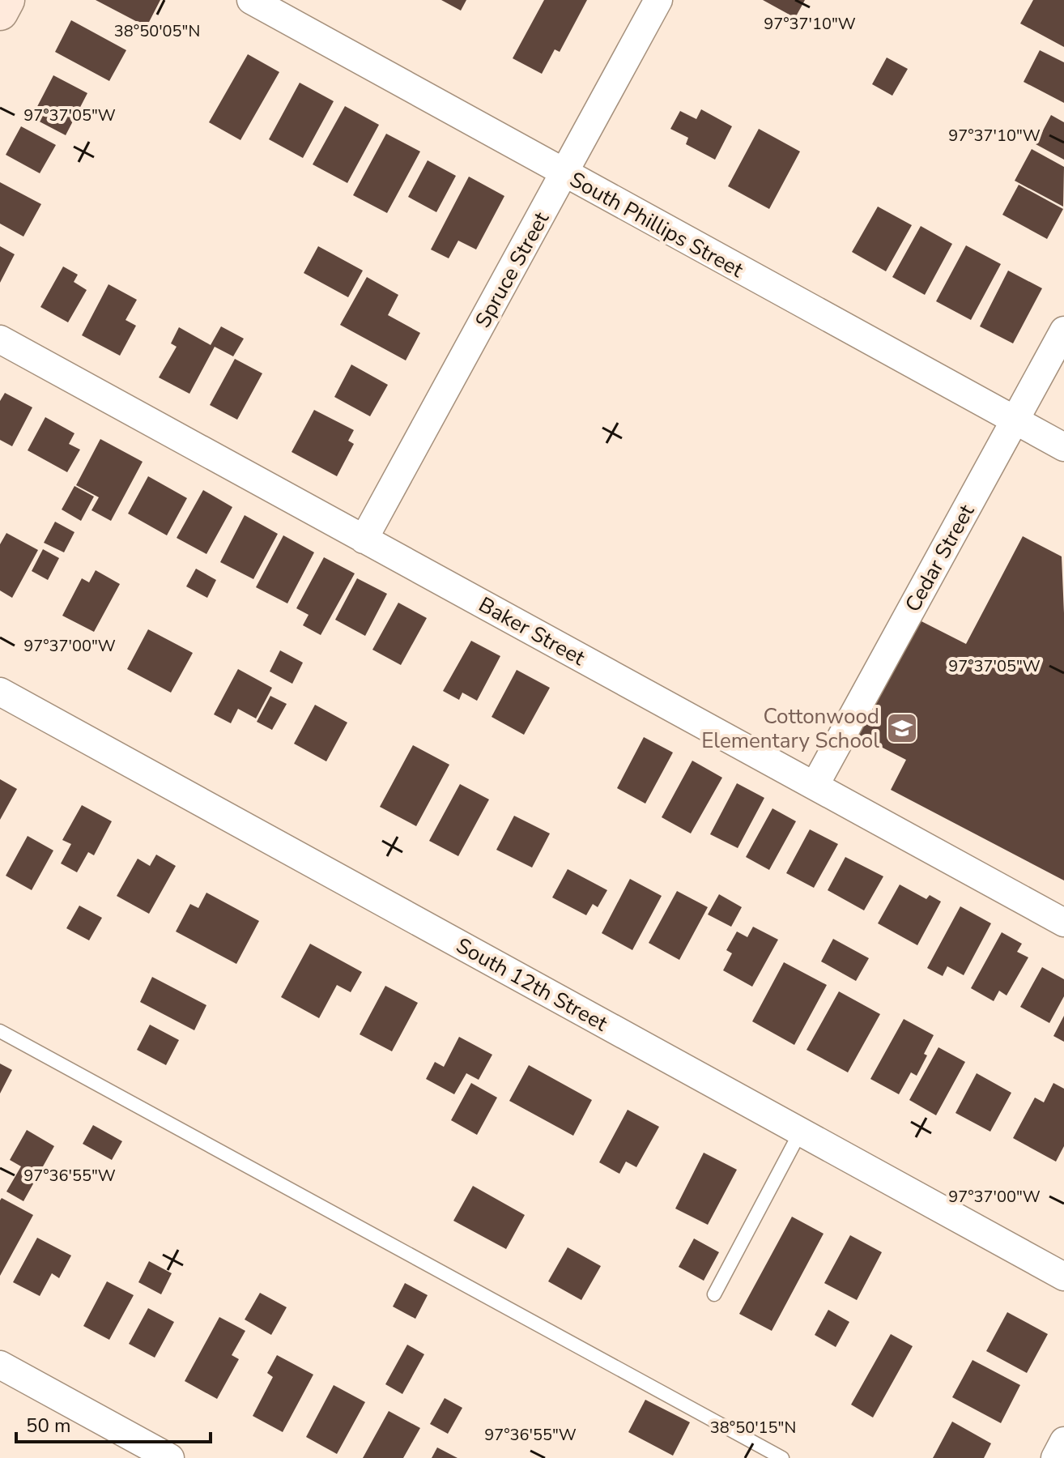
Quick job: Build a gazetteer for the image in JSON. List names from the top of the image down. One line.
{"streets":{"street":["South Phillips Street","Spruce Street","Cedar Street","Baker Street","South 12th Street"]},"crossings":[["South Phillips Street","Spruce Street"],["South Phillips Street","Cedar Street"],["Spruce Street","Baker Street"],["Cedar Street","Baker Street"]],"places":{"school or university":["Cottonwood Elementary School"]},"scale_bar":"50 m","coordinates":["97°37'10\"W","38°50'05\"N","97°37'05\"W","97°37'00\"W","97°36'55\"W","38°50'15\"N"]}
